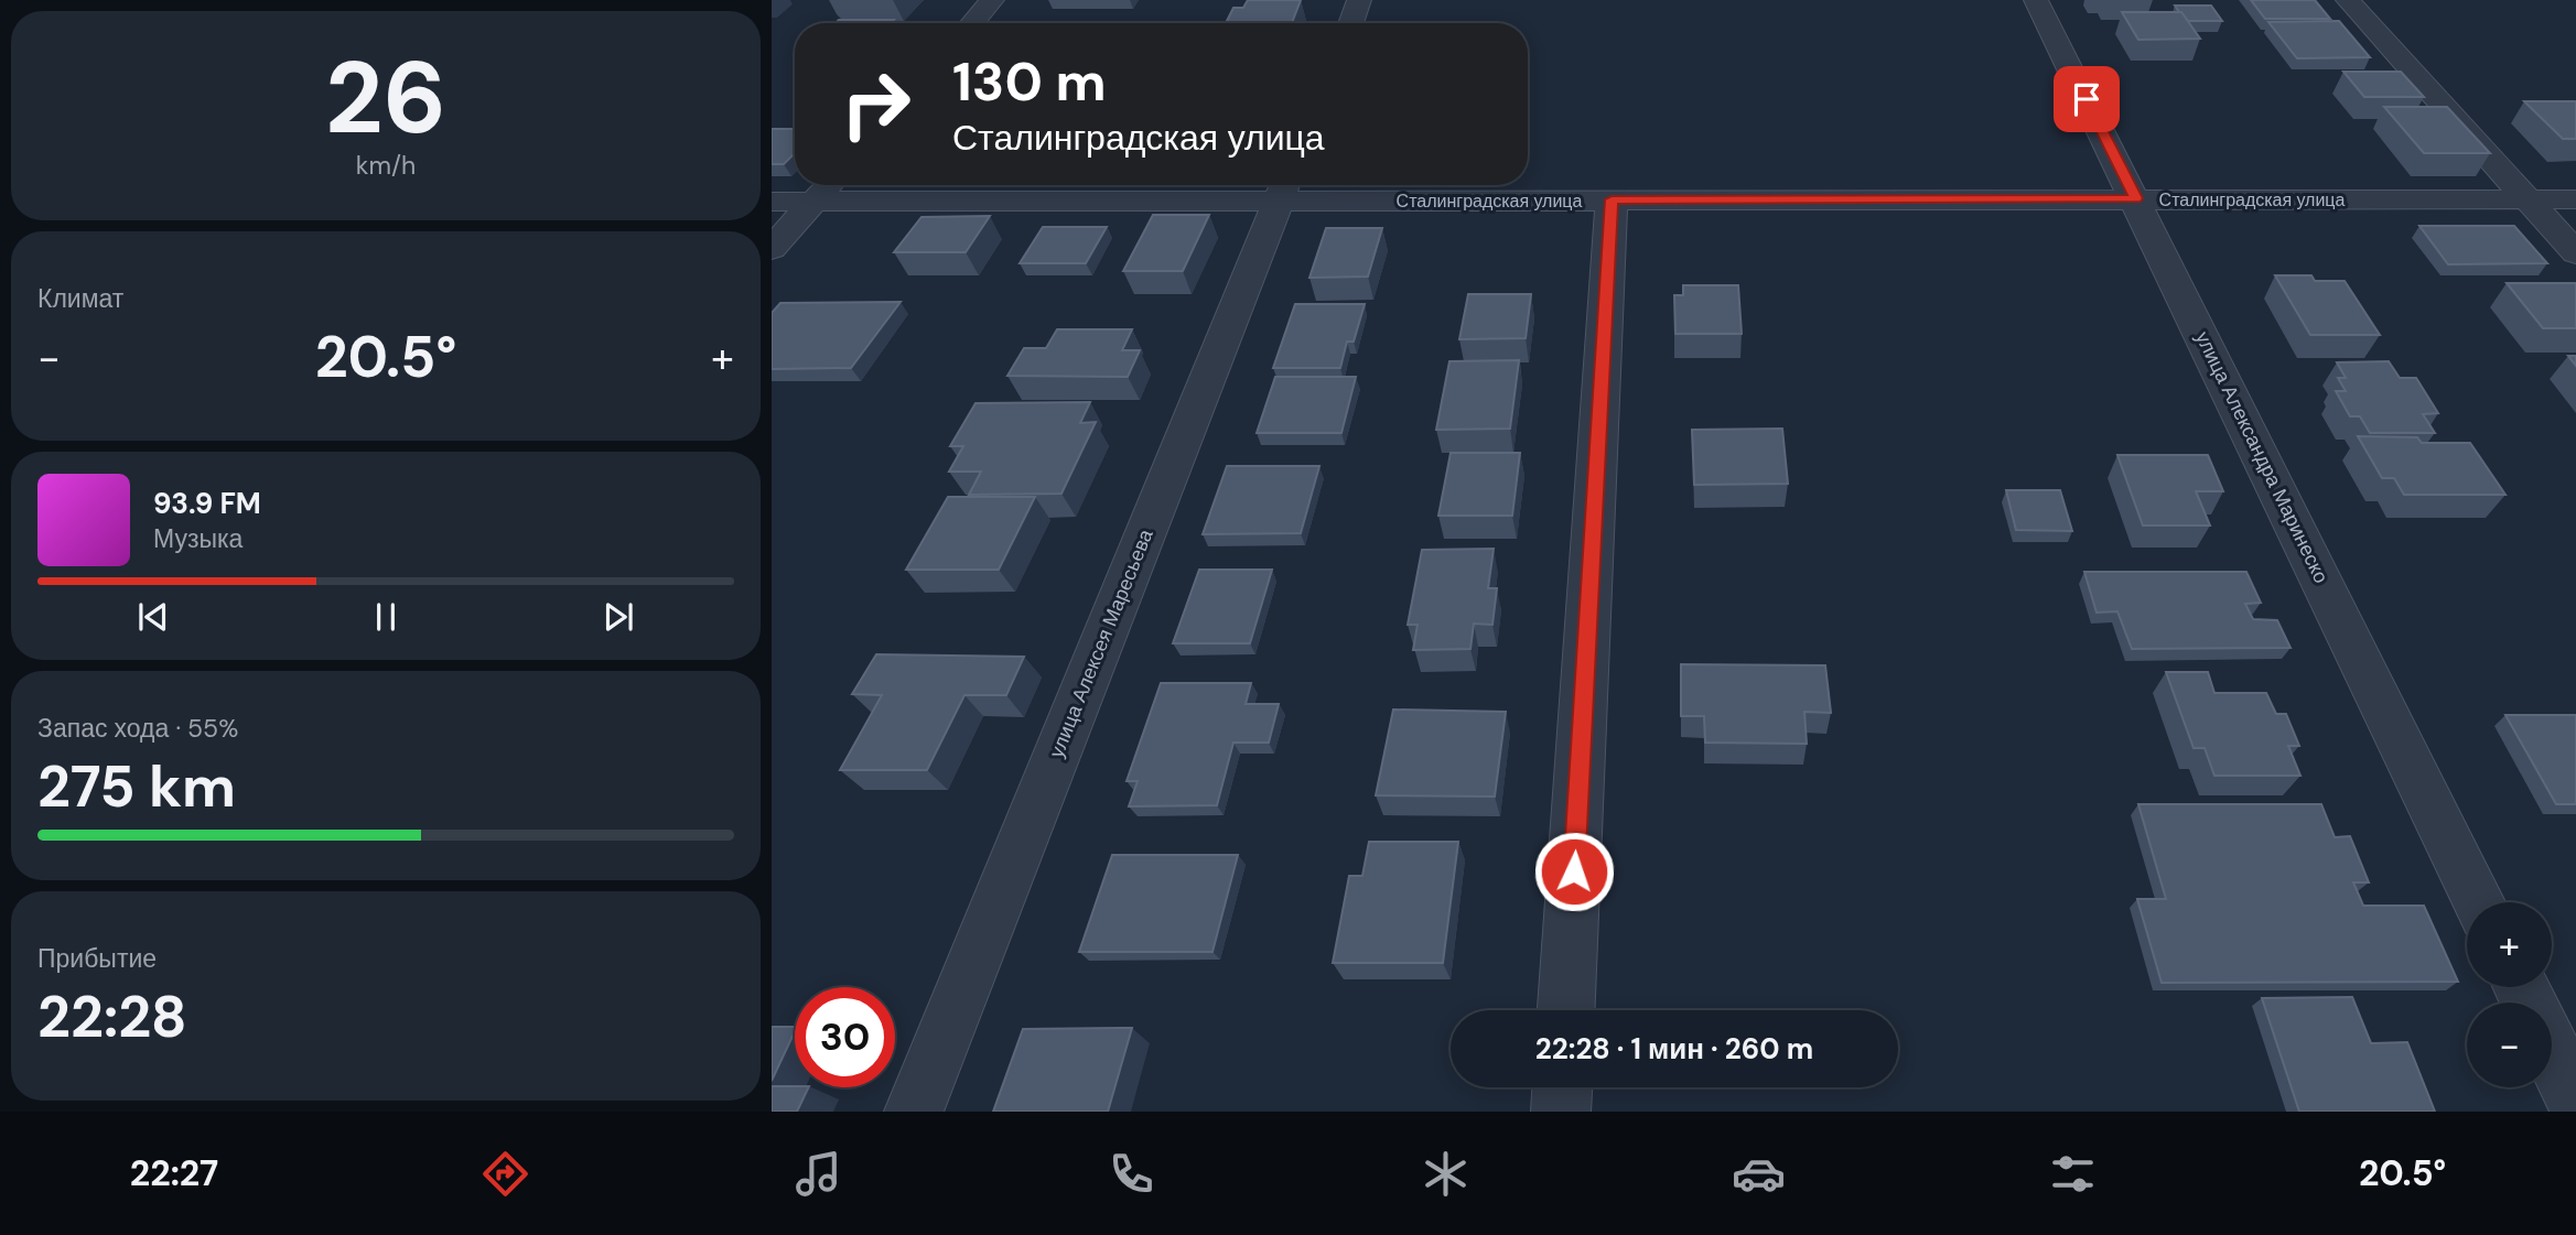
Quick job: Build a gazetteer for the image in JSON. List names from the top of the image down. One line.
{"streets":{"street":["Сталинградская улица","улица Александра Маринеско","улица Алексея Маресьева"]},"crossings":[["Сталинградская улица","улица Александра Маринеско"],["Сталинградская улица","улица Алексея Маресьева"]],"page":{"tile":[["26","km/h"],"Климат",["Запас хода · 55%","275 km"],["Прибытие","22:28"]],"turn":["130 m","Сталинградская улица"],"heat":["−","20.5°","+"],"song":["93.9 FM","Музыка"],"map_buttons":["+","−"],"limit":"30","trip":"22:28 · 1 мин · 260 m","tabs":["22:27","20.5°"]}}
